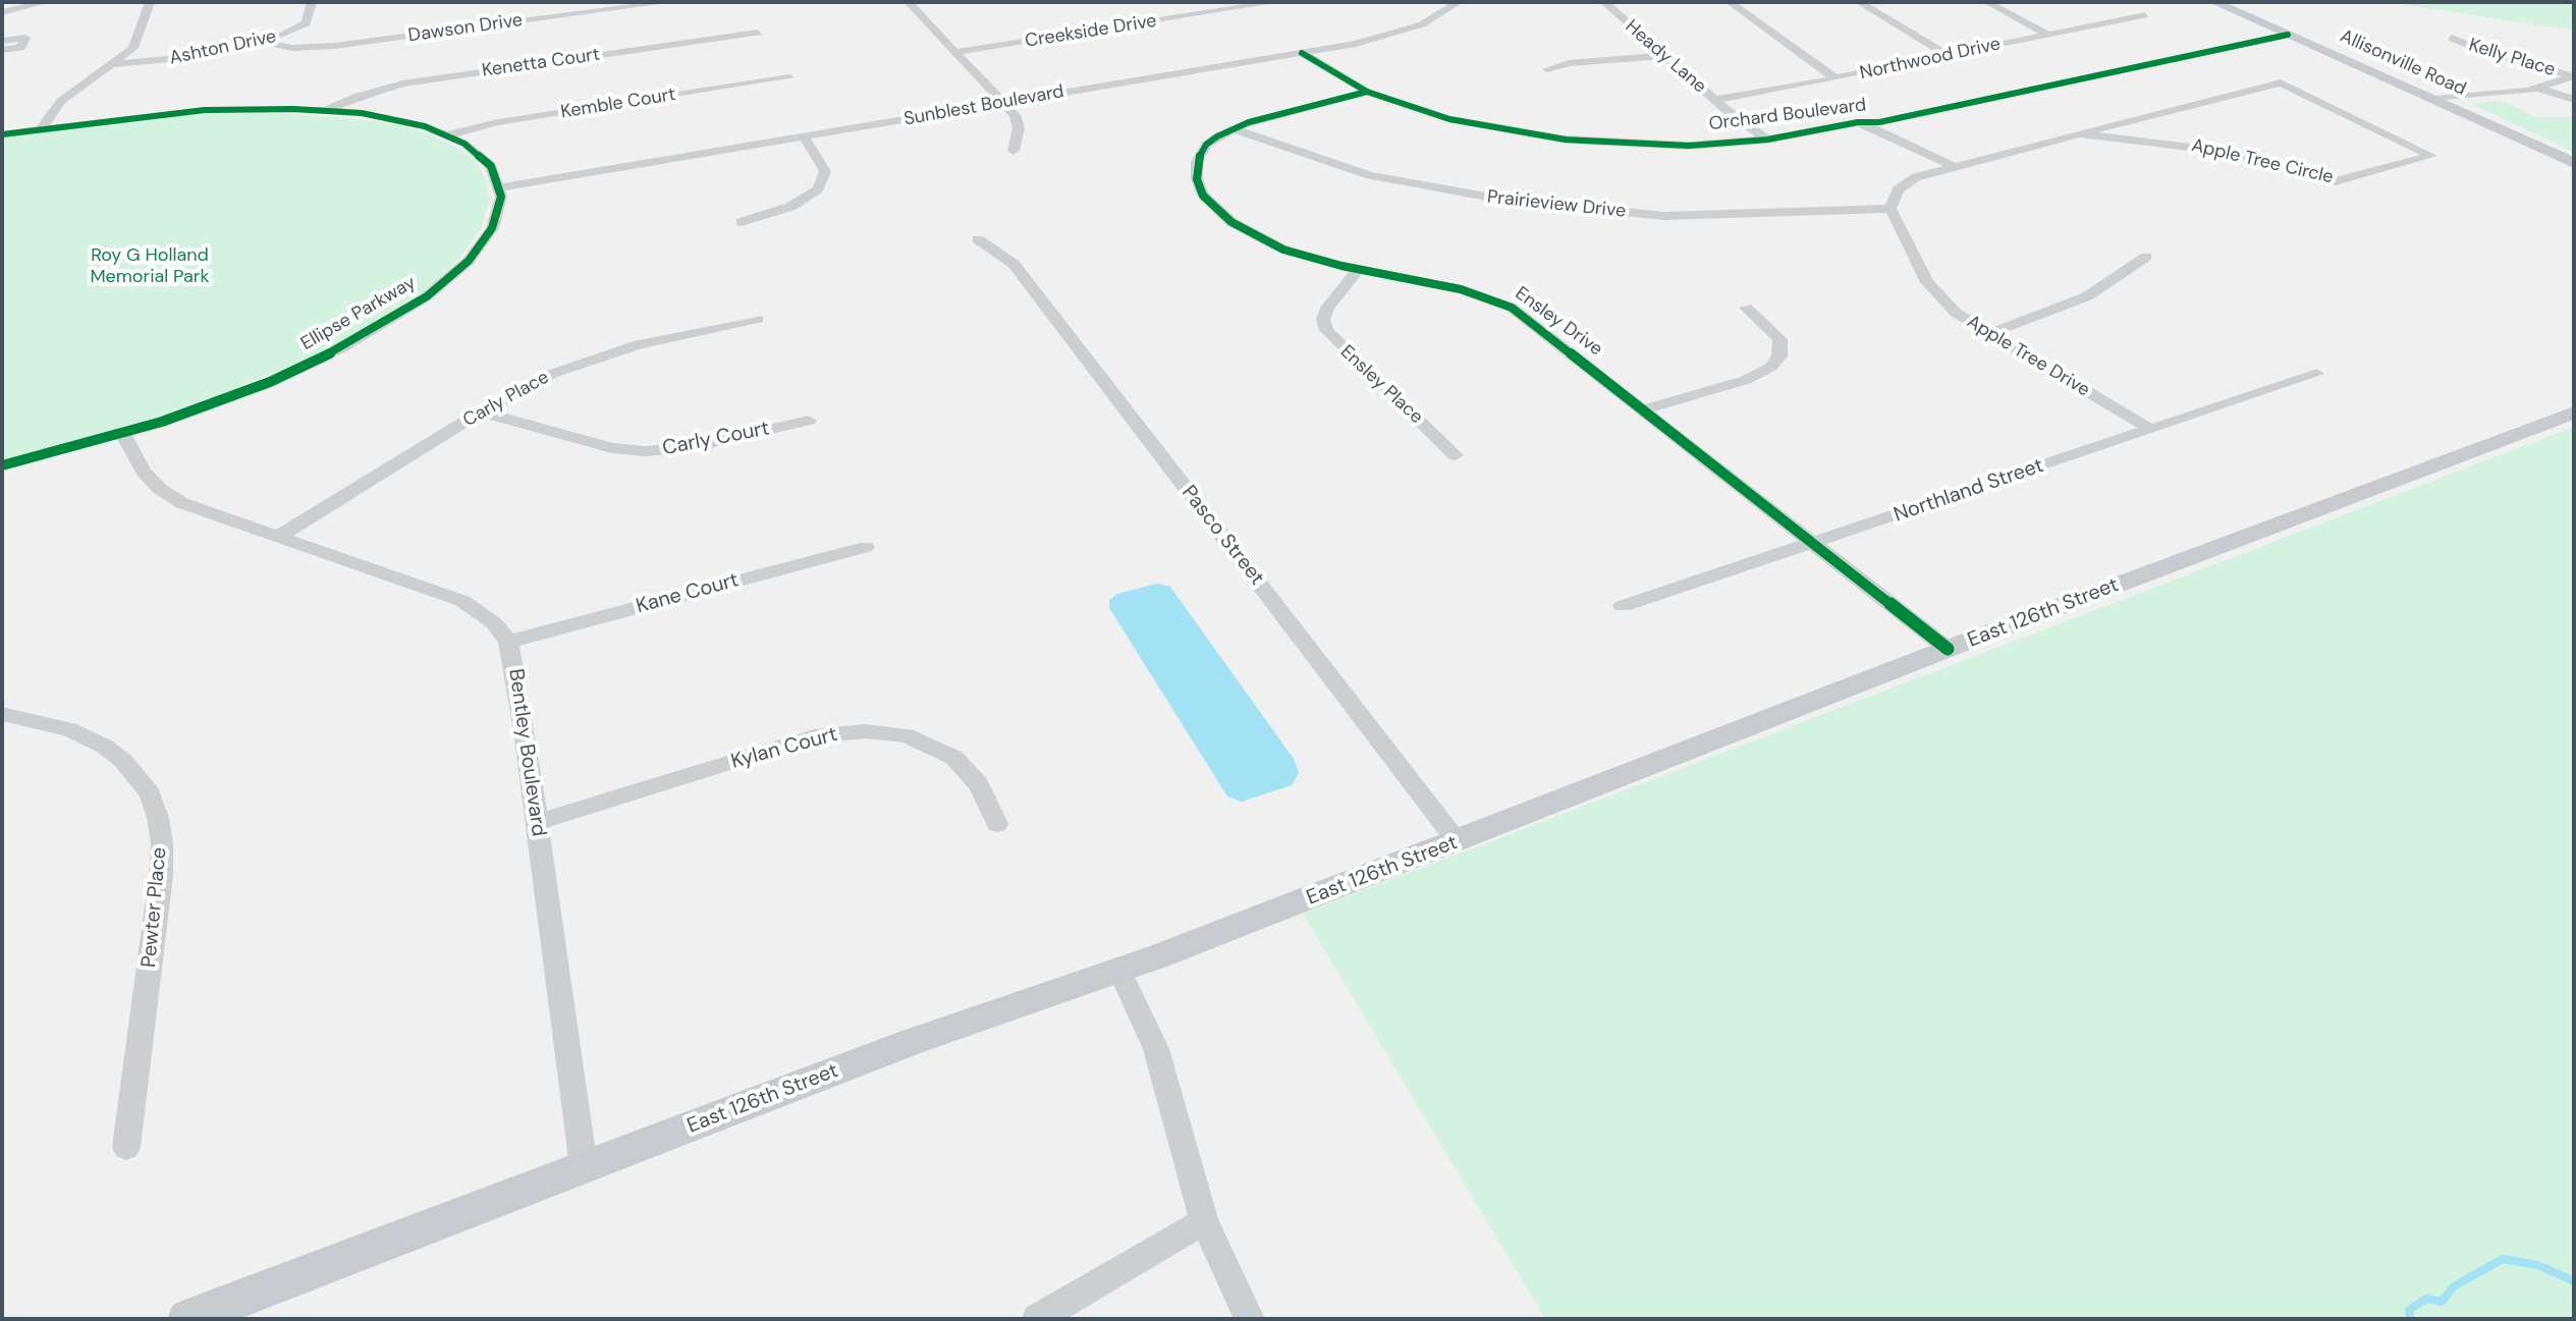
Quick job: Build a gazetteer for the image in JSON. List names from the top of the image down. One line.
{"streets":{"main road":["Allisonville Road","East 126th Street"],"street":["Dawson Drive","Creekside Drive","Ashton Drive","Heady Lane","Kelly Place","Northwood Drive","Kenetta Court","Kemble Court","Sunblest Boulevard","Orchard Boulevard","Apple Tree Circle","Prairieview Drive","Ellipse Parkway","Ensley Drive","Apple Tree Drive","Ensley Place","Carly Place","Carly Court","Northland Street","Pasco Street","Kane Court","Kylan Court","Bentley Boulevard","Pewter Place"]},"crossings":[["Dawson Drive","Ashton Drive"],["Heady Lane","Northwood Drive"],["Heady Lane","Orchard Boulevard"],["Allisonville Road","Orchard Boulevard"],["Sunblest Boulevard","Orchard Boulevard"],["Sunblest Boulevard","Ellipse Parkway"],["Orchard Boulevard","Ensley Drive"],["Prairieview Drive","Ensley Drive"],["Prairieview Drive","Apple Tree Drive"],["Ellipse Parkway","Bentley Boulevard"],["Ensley Drive","Ensley Place"],["Ensley Drive","Northland Street"],["Ensley Drive","East 126th Street"],["Apple Tree Drive","Northland Street"],["Carly Place","Carly Court"],["Carly Place","Bentley Boulevard"],["Pasco Street","East 126th Street"],["Kane Court","Bentley Boulevard"],["East 126th Street","Bentley Boulevard"],["Kylan Court","Bentley Boulevard"]],"parks":["Roy G Holland Memorial Park"]}
